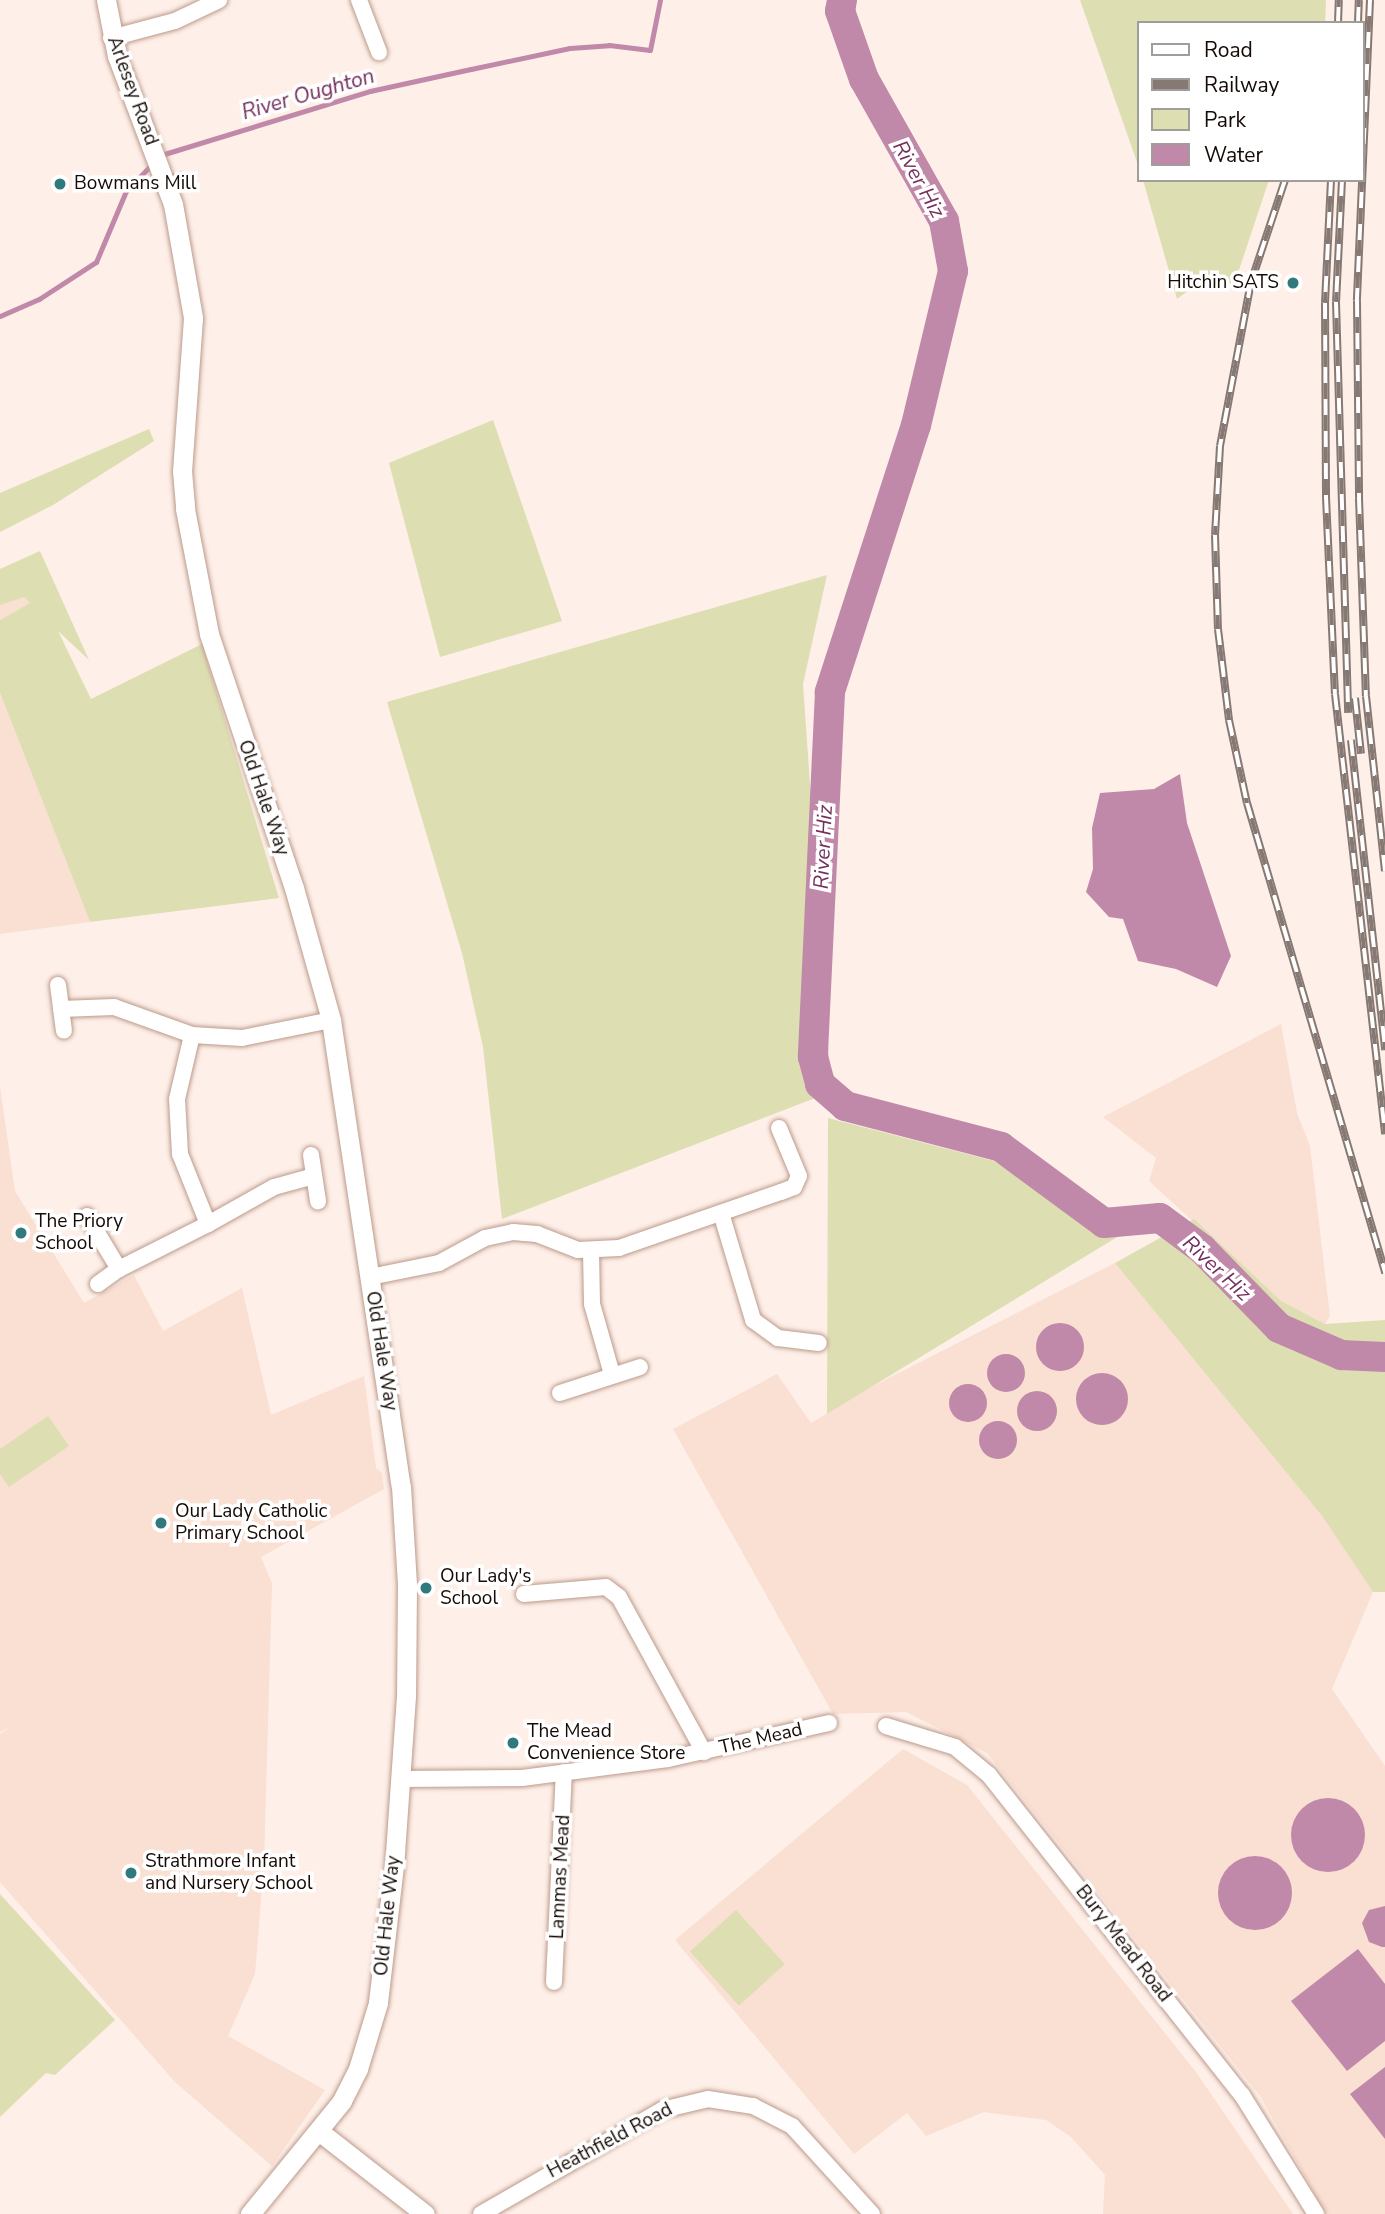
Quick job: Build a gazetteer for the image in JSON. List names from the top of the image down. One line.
{"streets":{"street":["Arlesey Road","Old Hale Way","The Mead","Lammas Mead","Bury Mead Road","Heathfield Road"]},"crossings":[["Arlesey Road","Old Hale Way"],["Old Hale Way","The Mead"],["The Mead","Lammas Mead"]],"water":["River Oughton","River Hiz"],"places":["Bowmans Mill","Hitchin SATS","The Priory School","Our Lady Catholic Primary School","Our Lady's School","The Mead Convenience Store","Strathmore Infant and Nursery School"],"legend":["Road","Railway","Park","Water"]}
